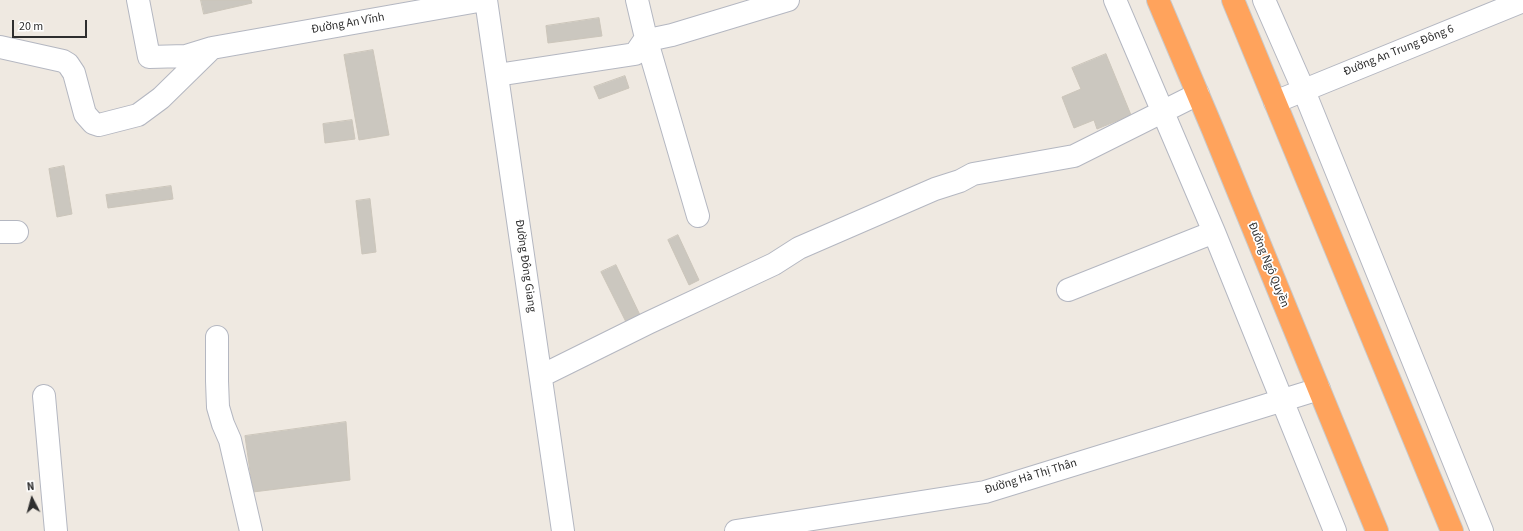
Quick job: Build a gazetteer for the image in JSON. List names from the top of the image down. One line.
{"streets":{"highway":["Đường Ngô Quyền"],"street":["Đường An Vĩnh","Đường An Trung Đông 6","Đường Đông Giang","Đường Hà Thị Thân"]},"crossings":[["Đường An Vĩnh","Đường Đông Giang"],["Đường Ngô Quyền","Đường Hà Thị Thân"]],"scale_bar":"20 m","north":"top"}
